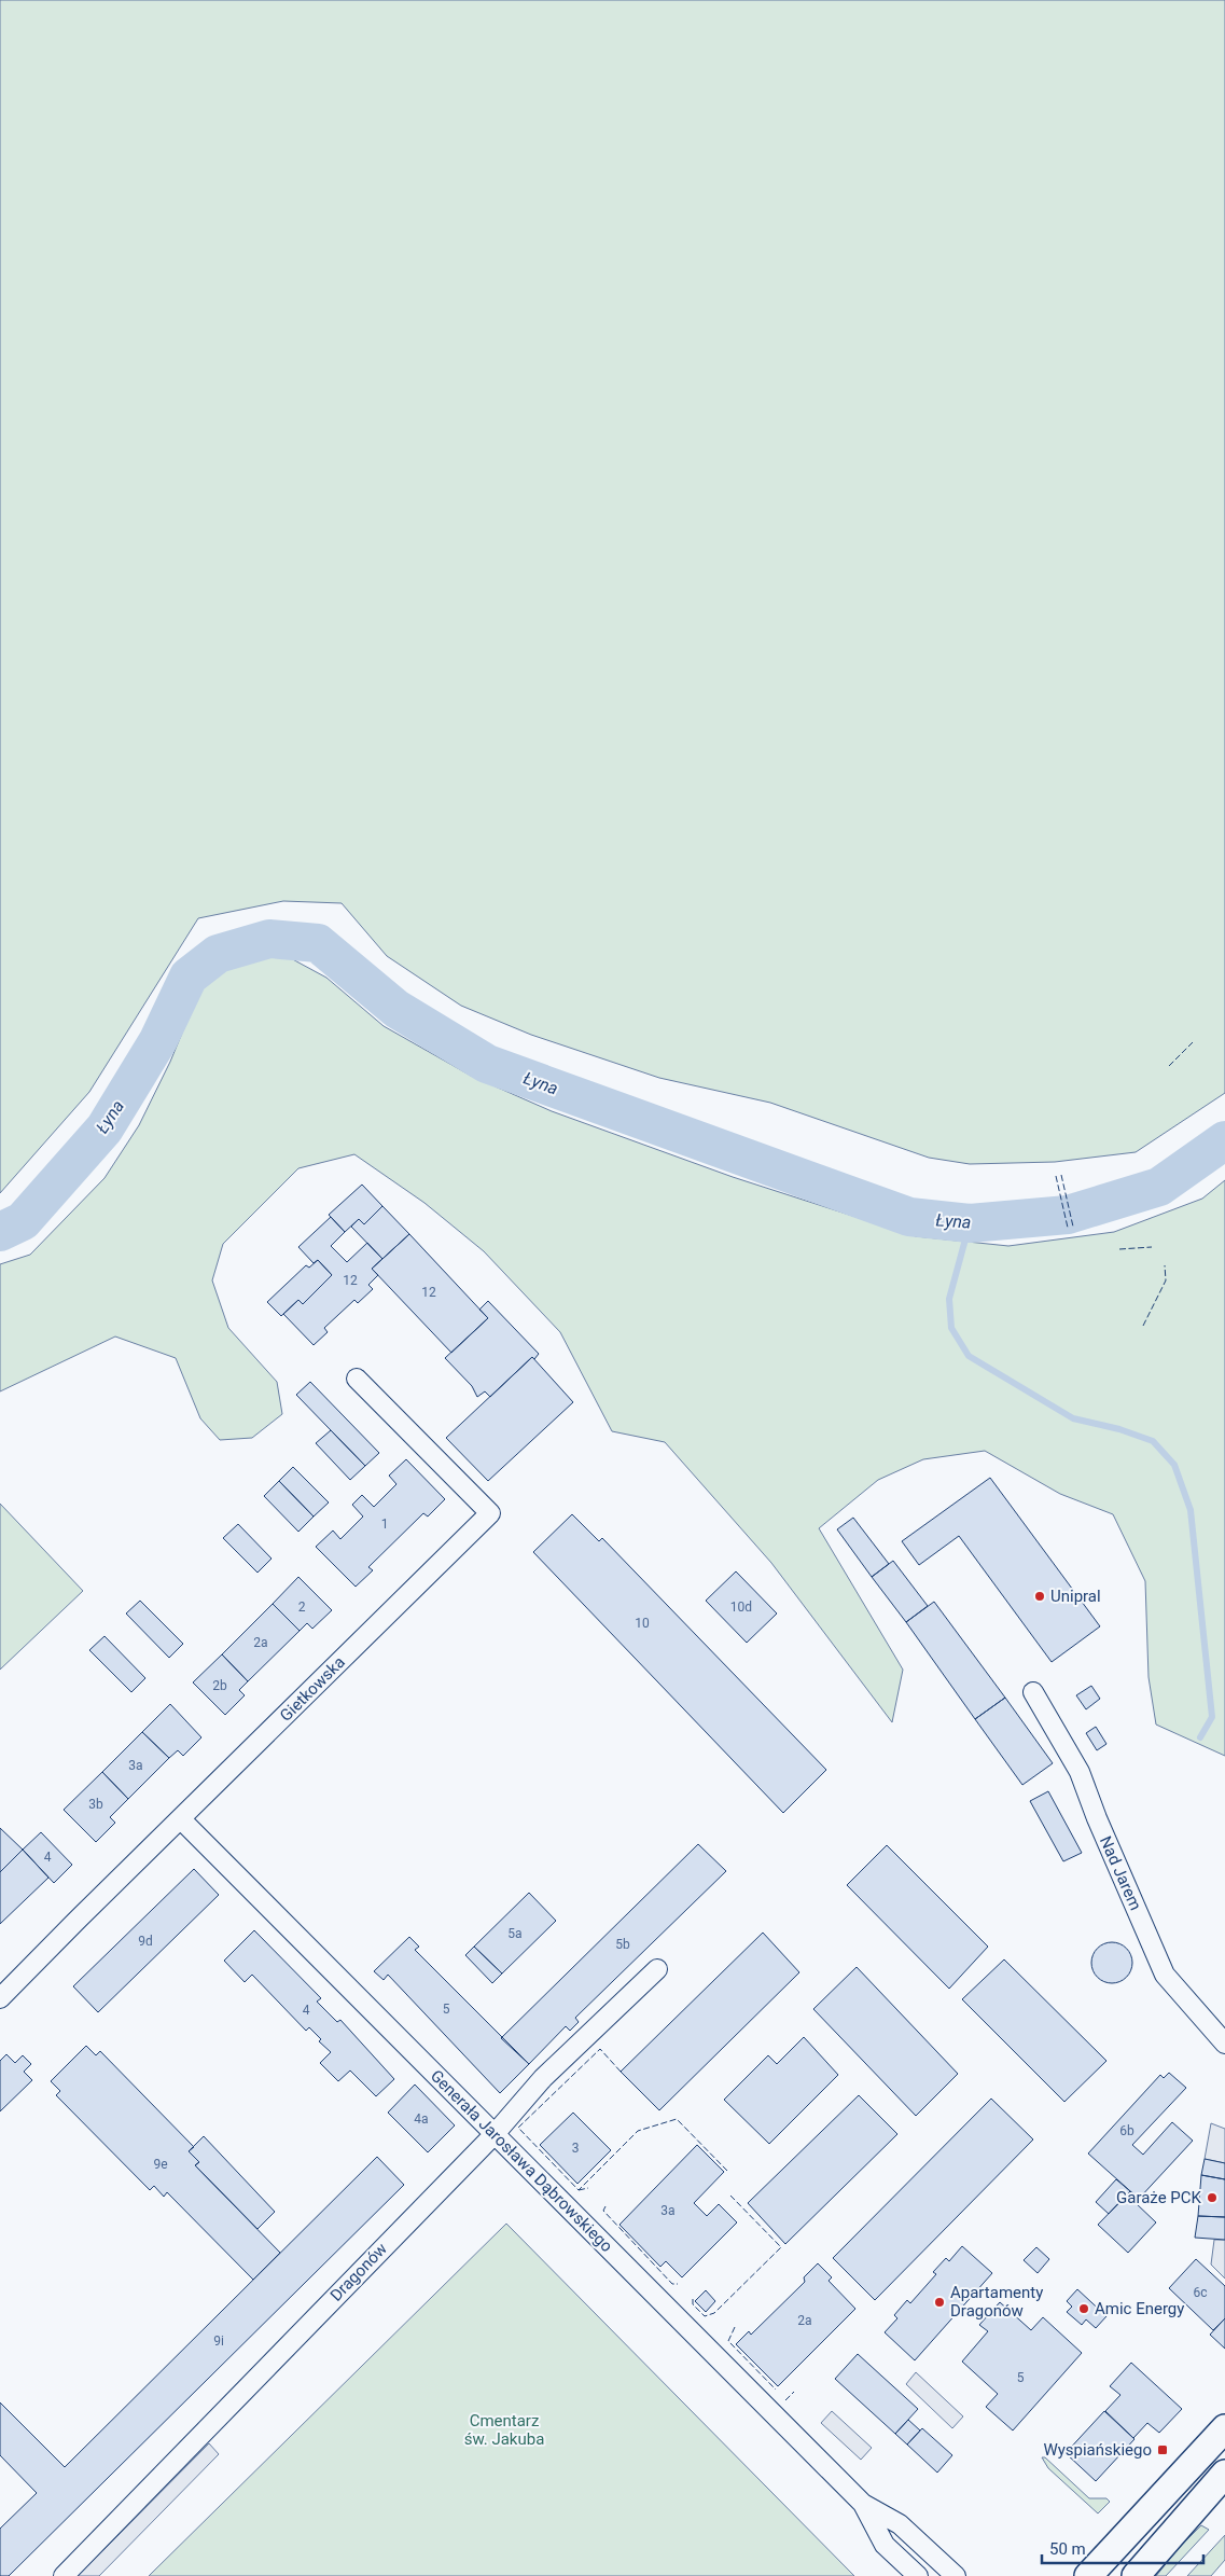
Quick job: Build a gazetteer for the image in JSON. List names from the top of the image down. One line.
{"streets":{"street":["Gietkowska","Nad Jarem","Generała Jarosława Dąbrowskiego","Dragonów"]},"crossings":[["Gietkowska","Generała Jarosława Dąbrowskiego"],["Generała Jarosława Dąbrowskiego","Dragonów"]],"water":["Łyna"],"parks":["Cmentarz św. Jakuba"],"places":{"other":["Unipral","Garaże PCK","Apartamenty Dragonów","Amic Energy"],"transit":["Wyspiańskiego"]},"house_numbers":["12","12","1","2","10d","10","2a","2b","3a","3b","4","5a","9d","5b","5","4","4a","6b","3","9e","3a","6c","2a","9i","5"],"scale_bar":"50 m"}
